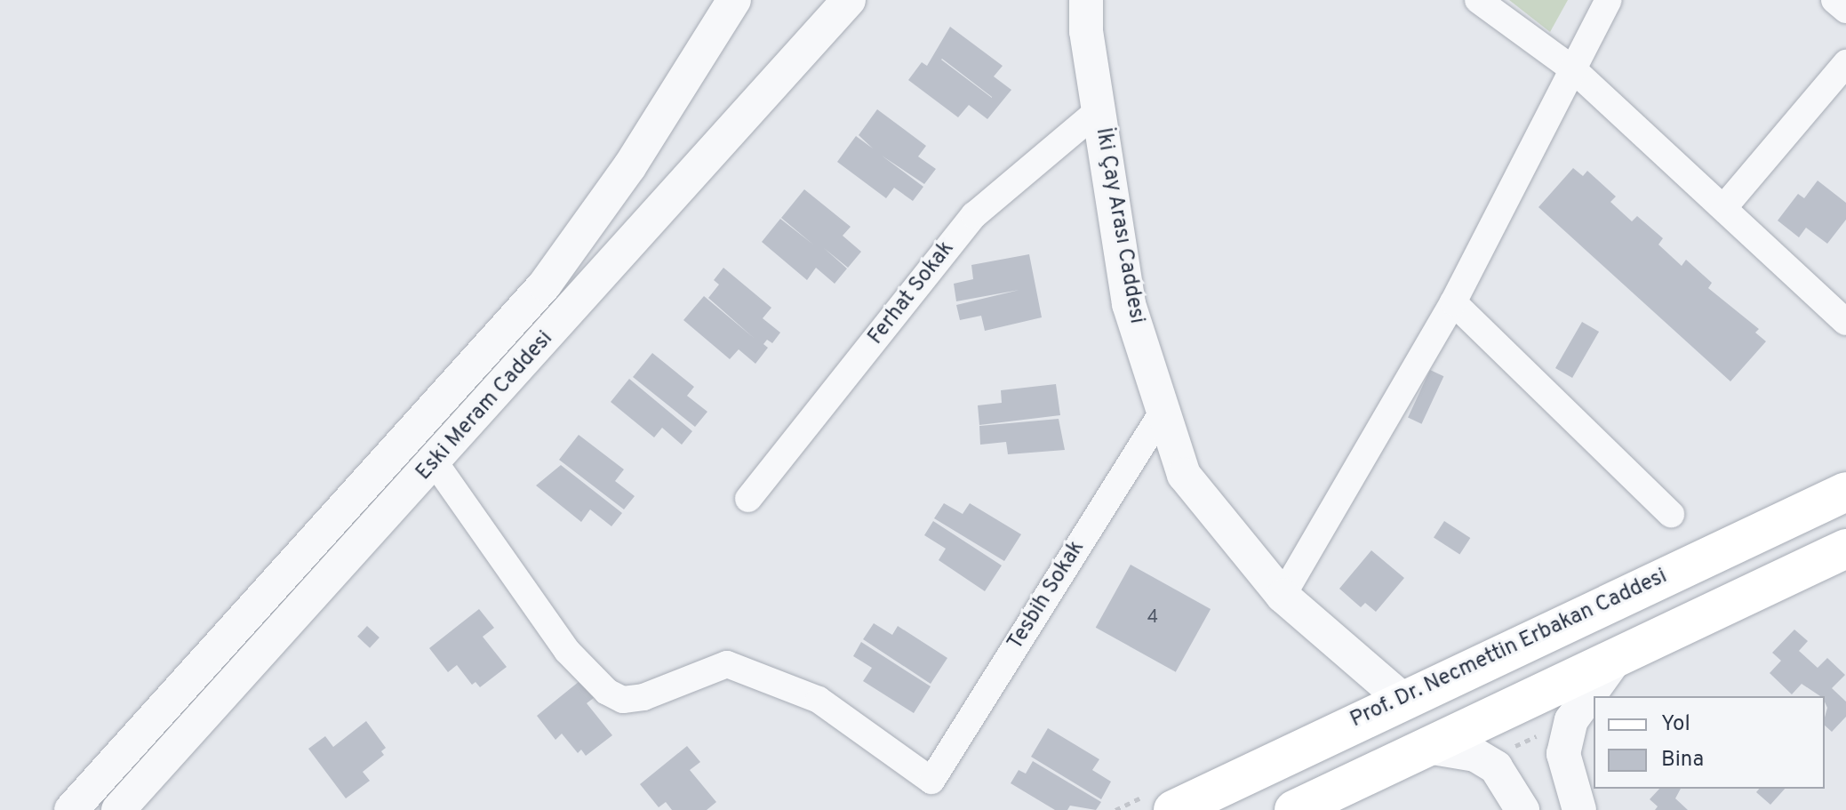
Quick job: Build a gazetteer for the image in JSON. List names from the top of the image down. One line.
{"streets":{"main road":["Prof. Dr. Necmettin Erbakan Caddesi"],"street":["İki Çay Arası Caddesi","Ferhat Sokak","Eski Meram Caddesi","Tesbih Sokak"]},"crossings":[["İki Çay Arası Caddesi","Ferhat Sokak"],["İki Çay Arası Caddesi","Tesbih Sokak"],["İki Çay Arası Caddesi","Prof. Dr. Necmettin Erbakan Caddesi"],["Eski Meram Caddesi","Tesbih Sokak"]],"house_numbers":["4"],"legend":["Yol","Bina"]}
